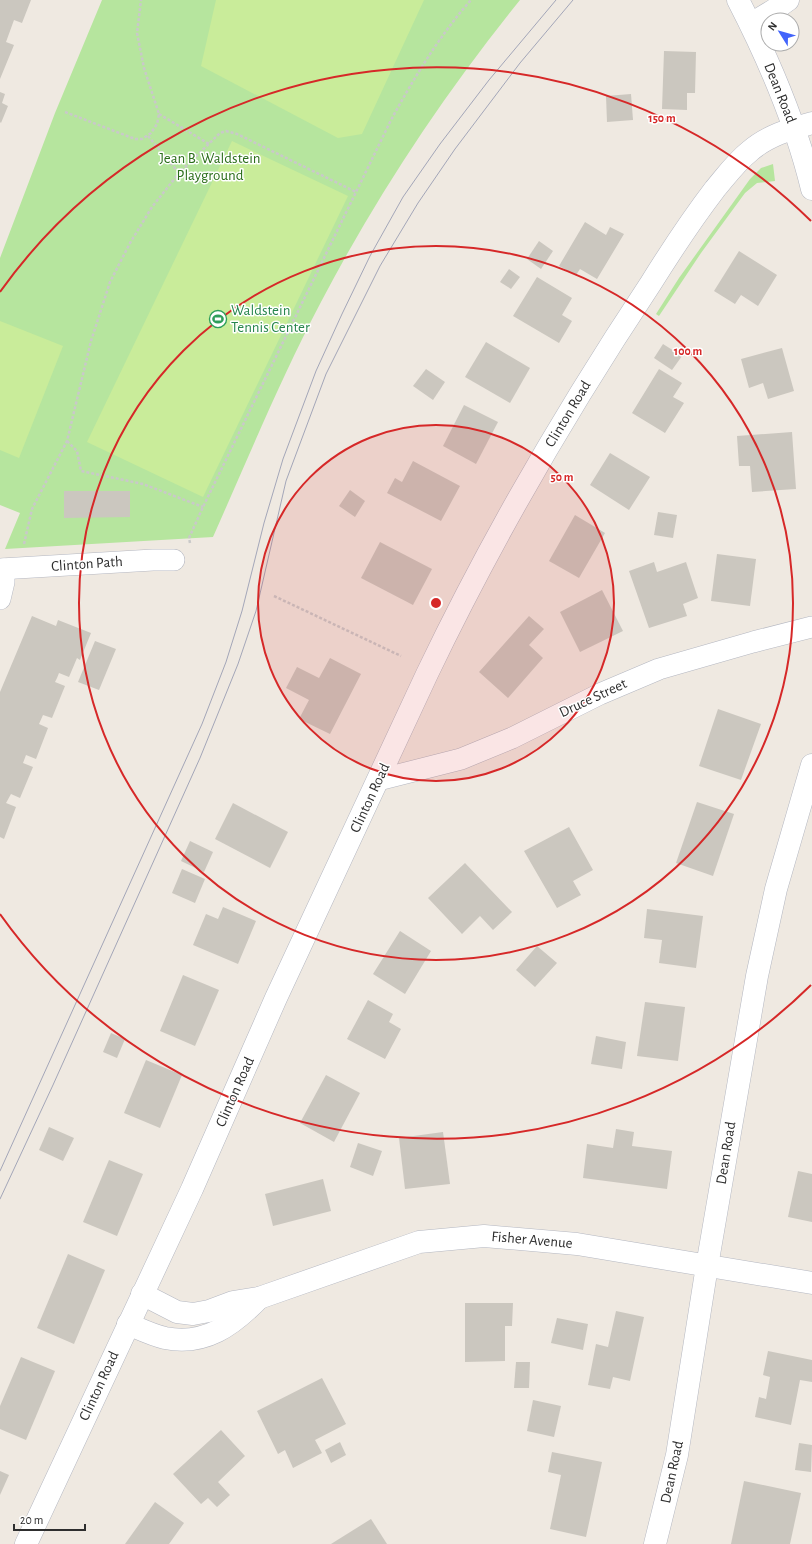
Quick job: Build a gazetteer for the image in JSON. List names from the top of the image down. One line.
{"streets":{"street":["Dean Road","Clinton Road","Clinton Path","Druce Street","Fisher Avenue"]},"crossings":[["Dean Road","Clinton Road"],["Dean Road","Fisher Avenue"],["Clinton Road","Druce Street"],["Clinton Road","Fisher Avenue"]],"parks":["Jean B. Waldstein Playground"],"places":{"sports":["Waldstein Tennis Center"]},"scale_bar":"20 m","north":"top left","rings":["150 m","100 m","50 m"]}
